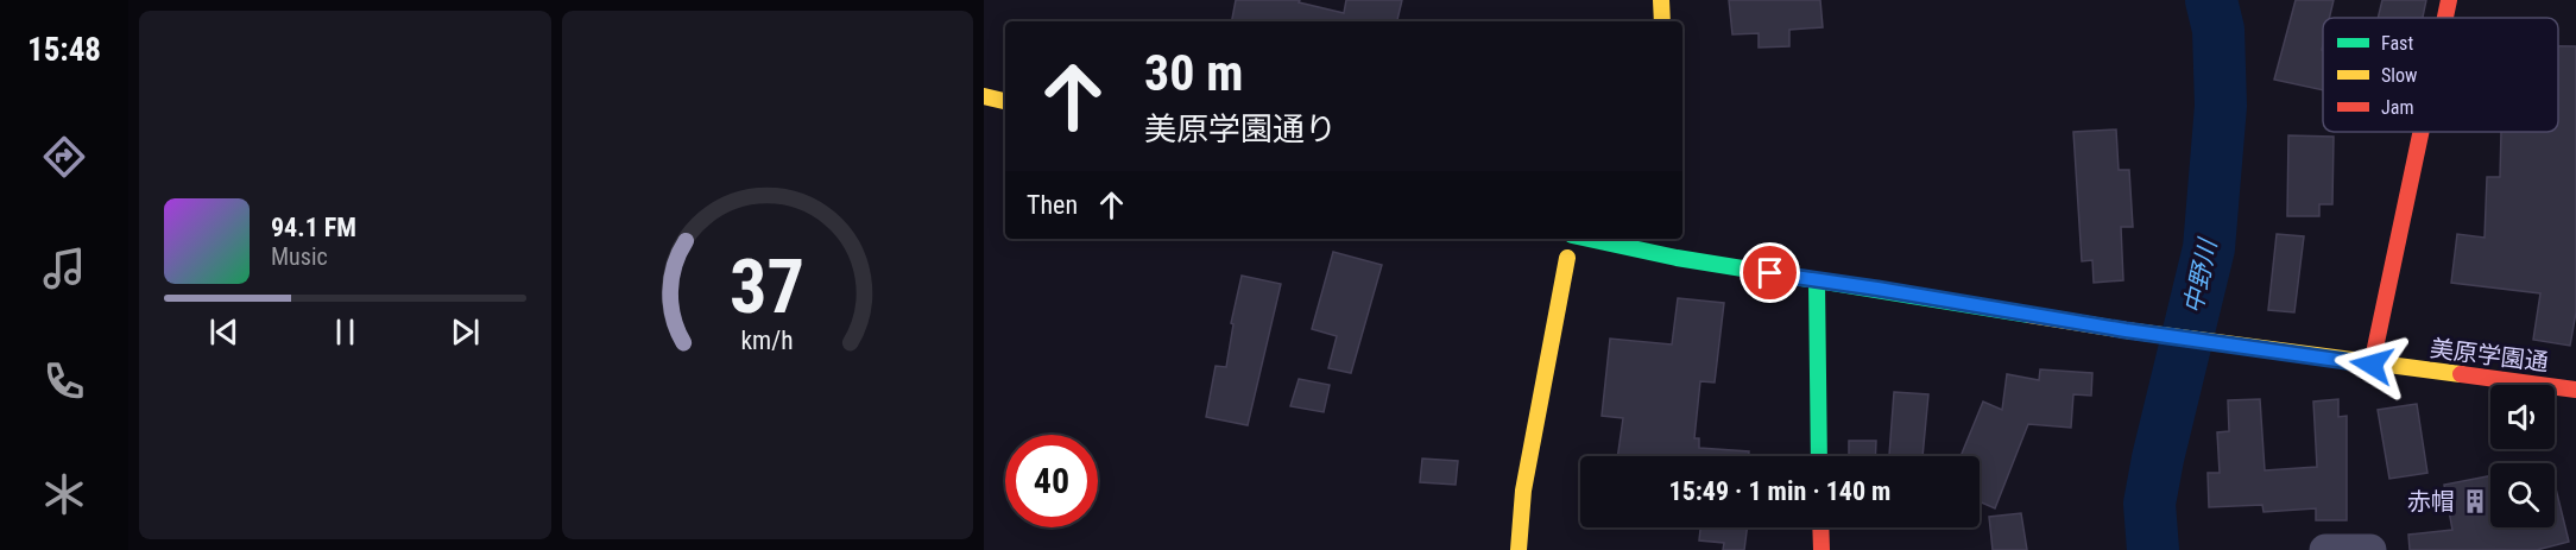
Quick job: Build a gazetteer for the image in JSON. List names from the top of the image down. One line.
{"streets":{"street":["美原学園通"]},"water":["中野川"],"places":{"building":["赤帽"]},"legend":["Fast","Slow","Jam"],"page":{"tabs":"15:48","turn":["30 m","美原学園通り"],"then":"Then","song":["94.1 FM","Music"],"limit":"40","trip":"15:49 · 1 min · 140 m","gauge":["37","km/h"]}}
